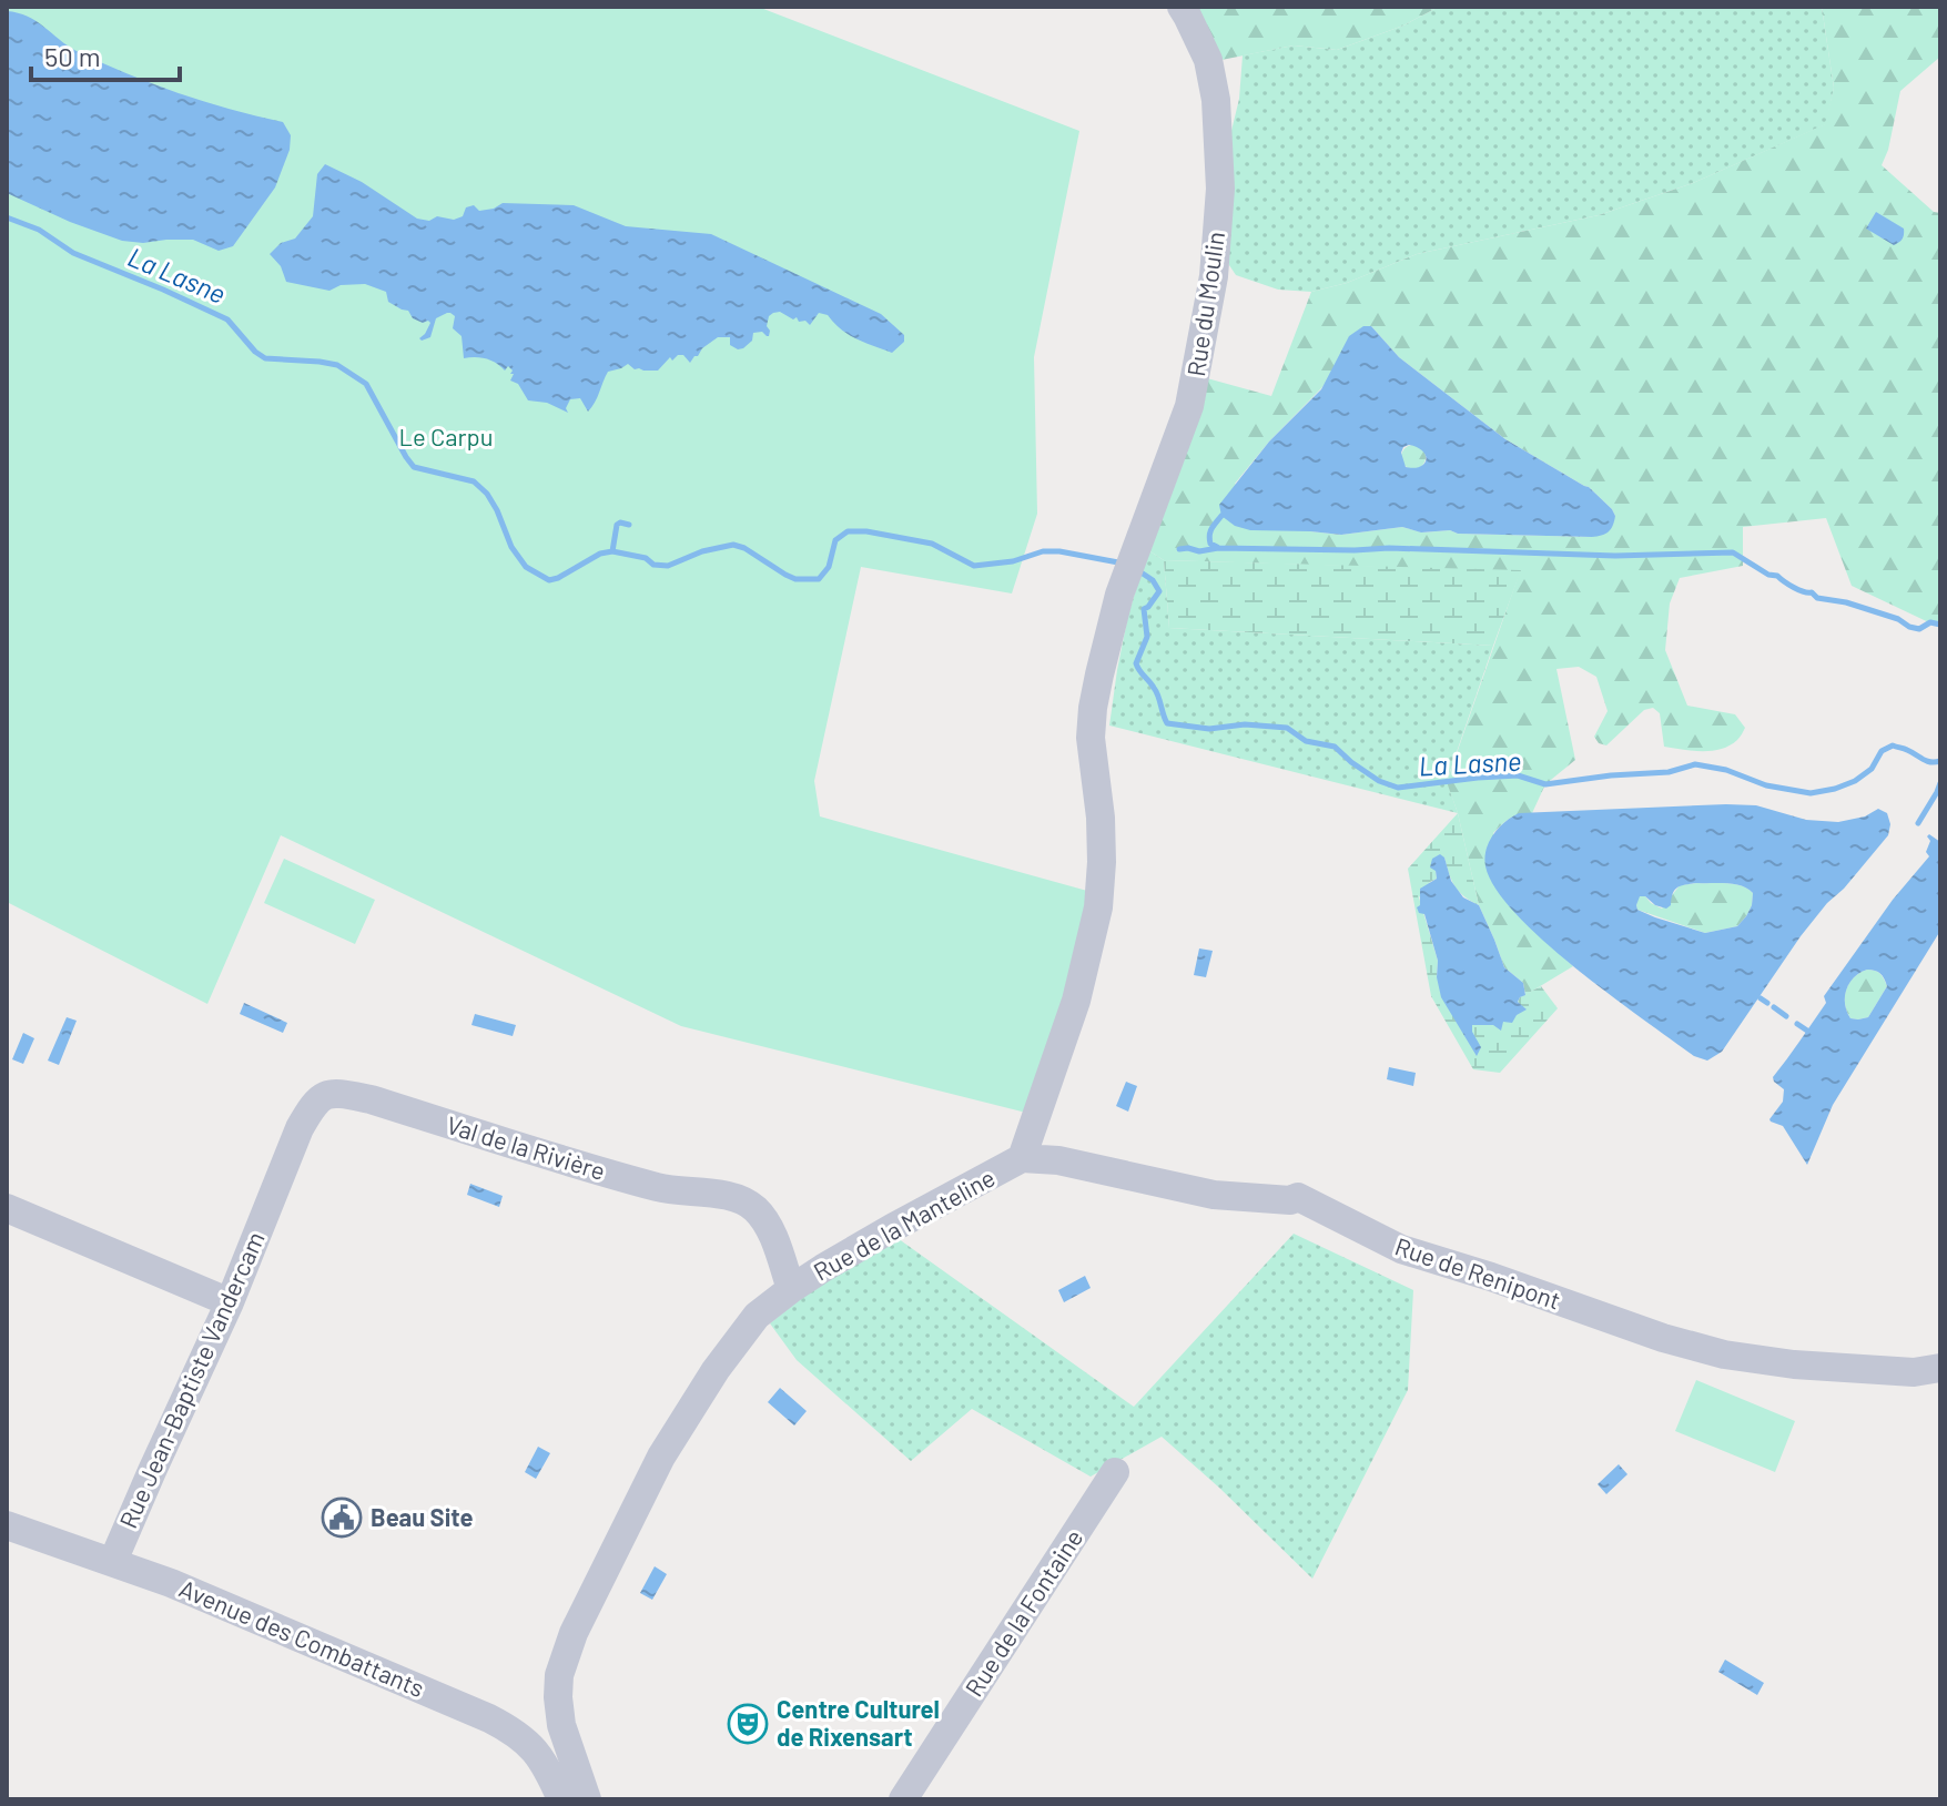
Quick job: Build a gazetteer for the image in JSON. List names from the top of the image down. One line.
{"streets":{"street":["Rue du Moulin","Val de la Rivière","Rue de la Manteline","Rue de Renipont","Rue Jean-Baptiste Vandercam","Rue de la Fontaine","Avenue des Combattants"]},"crossings":[["Rue du Moulin","Rue de la Manteline"],["Val de la Rivière","Rue de la Manteline"],["Val de la Rivière","Rue Jean-Baptiste Vandercam"],["Rue de la Manteline","Rue de Renipont"],["Rue Jean-Baptiste Vandercam","Avenue des Combattants"]],"water":["La Lasne"],"parks":["Le Carpu"],"places":{"public building":["Beau Site"],"theatre":["Centre Culturel de Rixensart"]},"scale_bar":"50 m"}
